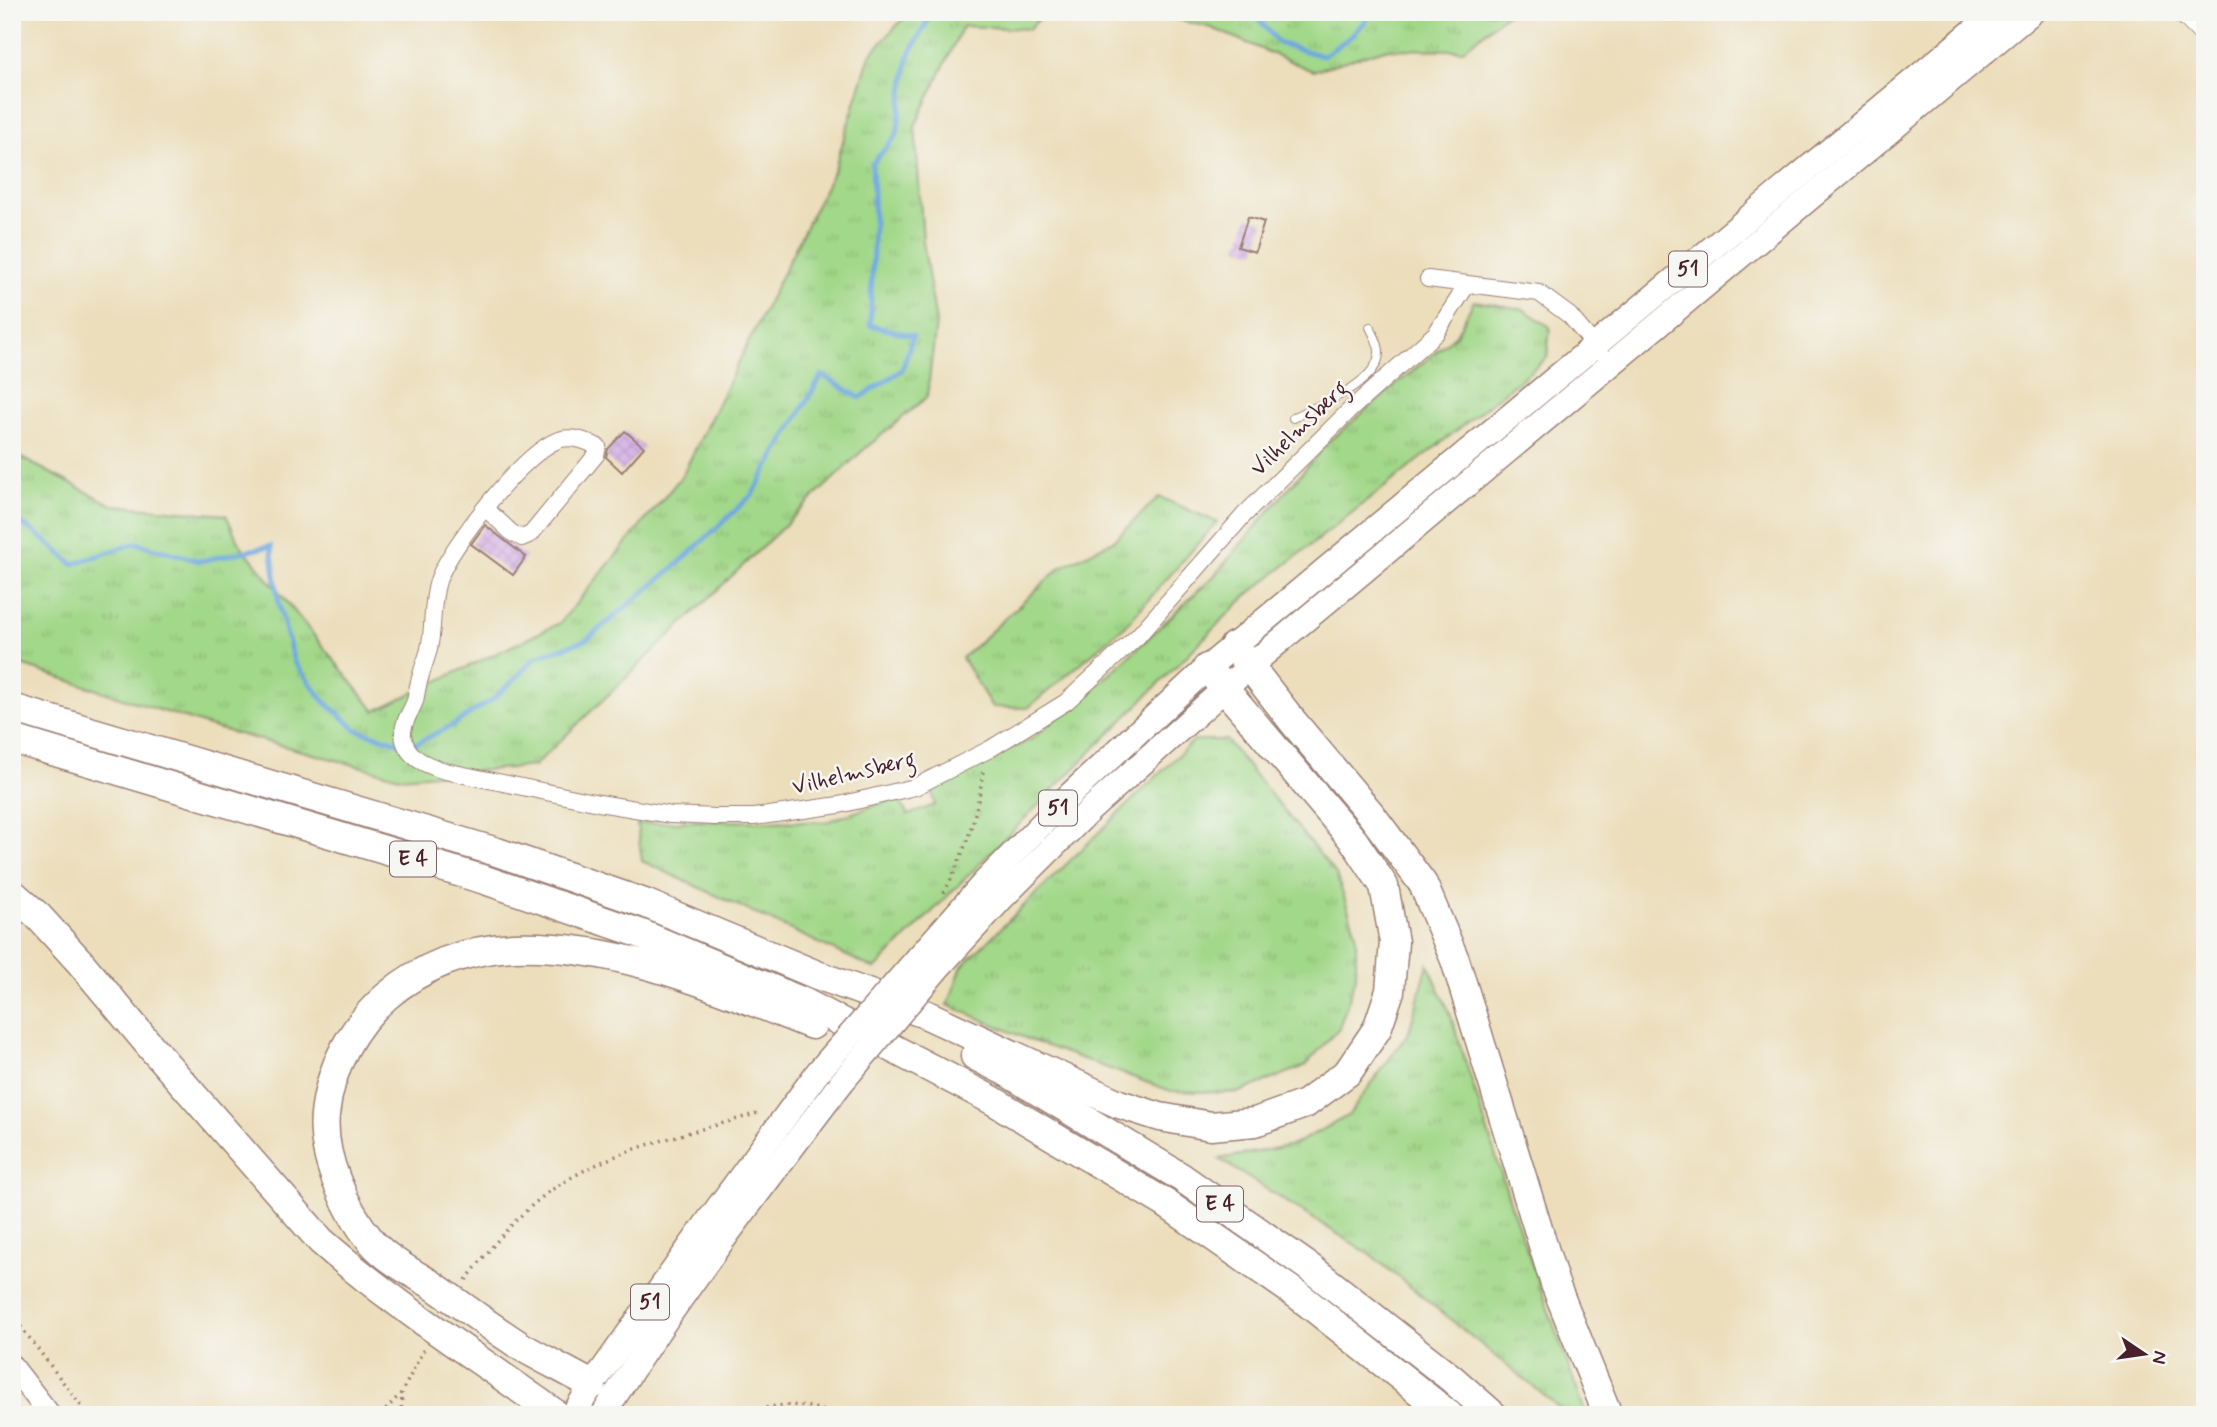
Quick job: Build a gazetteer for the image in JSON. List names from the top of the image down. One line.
{"streets":{"highway":["E 4"],"main road":["51"],"street":["Vilhelmsberg"]},"north":"right"}
